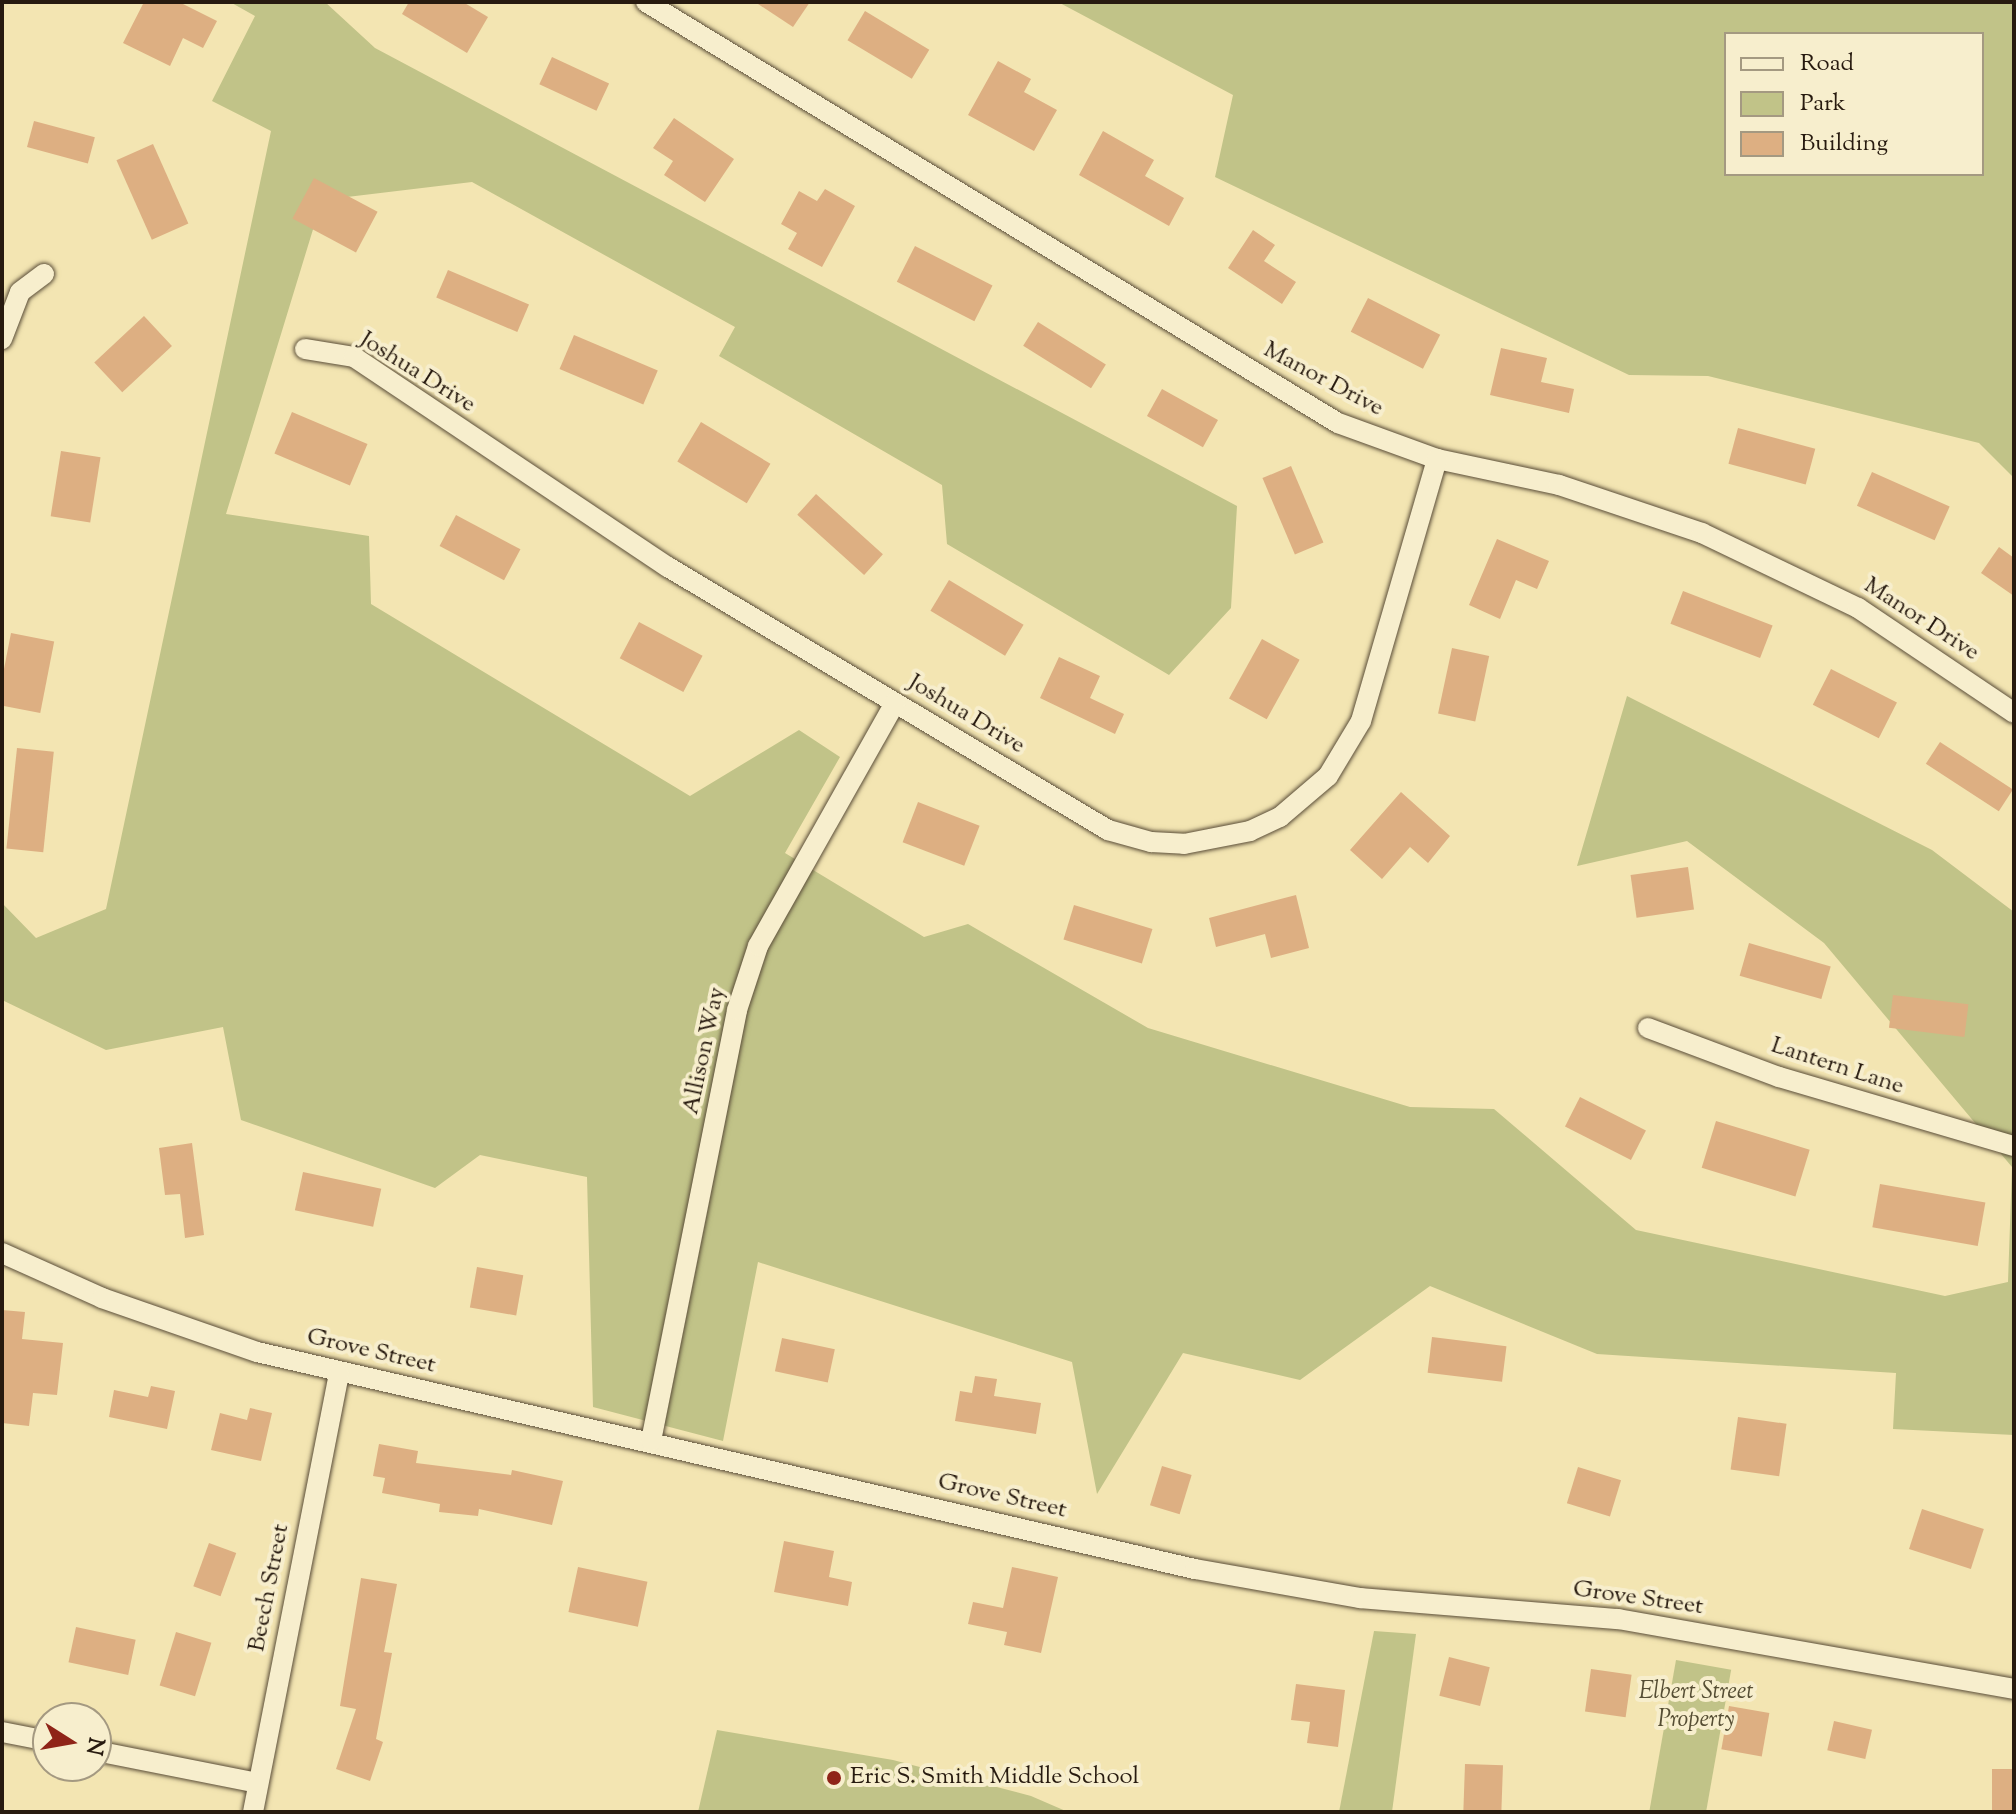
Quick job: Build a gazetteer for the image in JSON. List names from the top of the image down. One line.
{"streets":{"street":["Joshua Drive","Manor Drive","Allison Way","Lantern Lane","Grove Street","Beech Street"]},"crossings":[["Joshua Drive","Manor Drive"],["Joshua Drive","Allison Way"],["Allison Way","Grove Street"],["Grove Street","Beech Street"]],"parks":["Elbert Street Property"],"places":["Eric S. Smith Middle School"],"legend":["Road","Park","Building"],"north":"right"}
